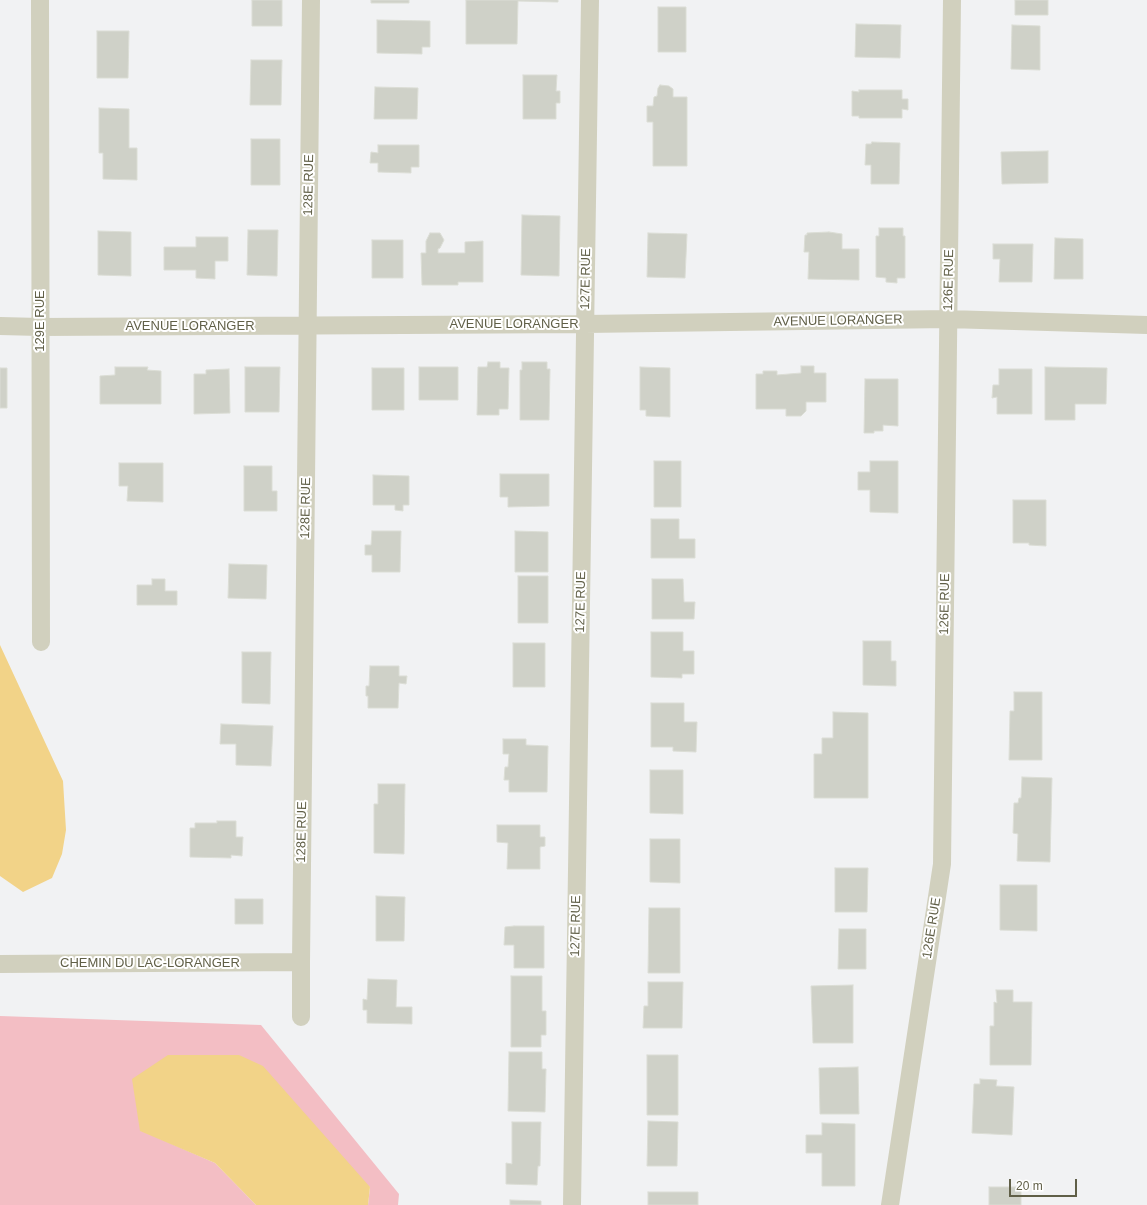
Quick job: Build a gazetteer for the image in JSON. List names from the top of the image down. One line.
{"streets":{"street":["128E RUE","127E RUE","126E RUE","129E RUE","AVENUE LORANGER","CHEMIN DU LAC-LORANGER"]},"crossings":[["128E RUE","AVENUE LORANGER"],["128E RUE","CHEMIN DU LAC-LORANGER"],["127E RUE","AVENUE LORANGER"],["126E RUE","AVENUE LORANGER"],["129E RUE","AVENUE LORANGER"]],"scale_bar":"20 m"}
